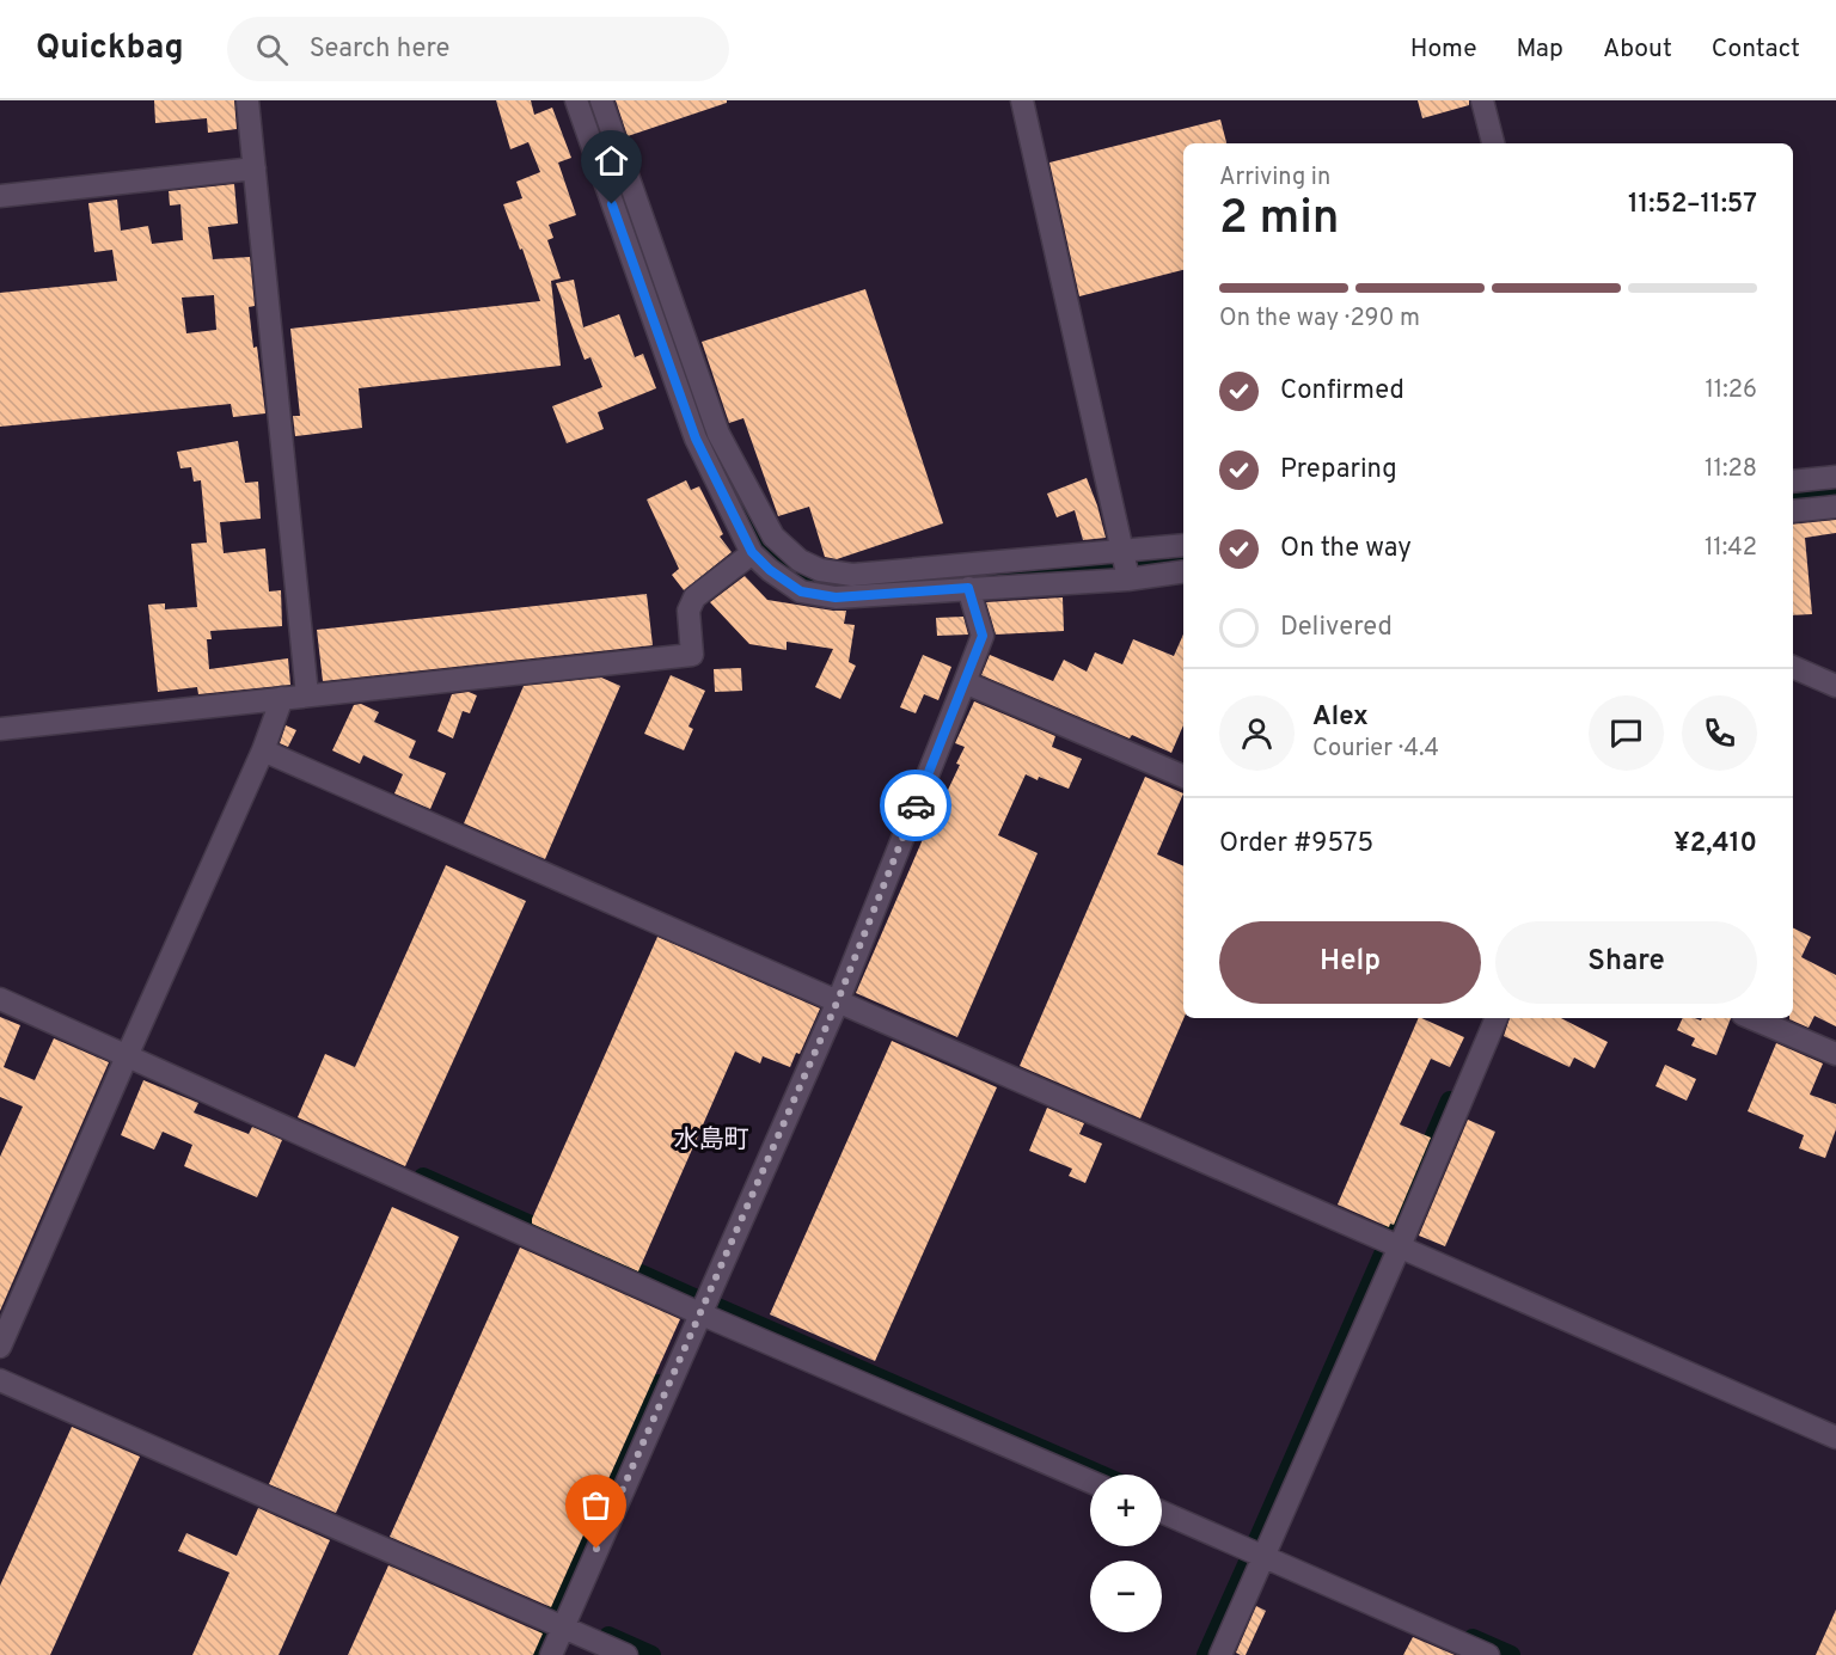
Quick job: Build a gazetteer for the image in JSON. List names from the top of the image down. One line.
{"districts":["水島町"],"page":{"header":"Quickbag","search":"Search here","nav":["Home","Map","About","Contact"],"heading":["2 min","Arriving in","11:52–11:57"],"panel":["Alex","Courier · 4.4","Order #9575","¥2,410"],"bar":"On the way · 290 m","list":[["Confirmed","11:26"],["Preparing","11:28"],["On the way","11:42"],"Delivered"],"buttons":["Help","Share"],"map_buttons":["+","−"]}}
